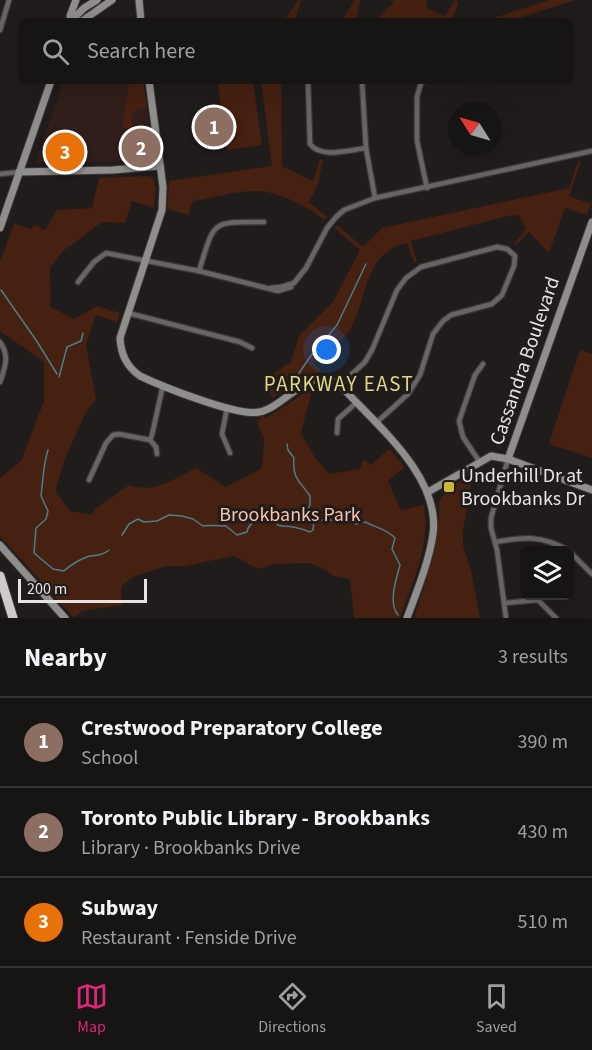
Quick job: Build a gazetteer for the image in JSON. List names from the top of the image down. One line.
{"streets":{"street":["Cassandra Boulevard"]},"districts":["PARKWAY EAST"],"parks":["Brookbanks Park"],"places":{"transit":["Underhill Dr at Brookbanks Dr"]},"scale_bar":"200 m","north":"top left","page":{"search":"Search here","pins":["1","2","3"],"scale":"200 m","heading":["Nearby","3 results"],"list":[{"mark":"1","name":"Crestwood Preparatory College","note":"School","value":"390 m"},{"mark":"2","name":"Toronto Public Library - Brookbanks","note":"Library · Brookbanks Drive","value":"430 m"},{"mark":"3","name":"Subway","note":"Restaurant · Fenside Drive","value":"510 m"}],"nav":["Map","Directions","Saved"]}}
